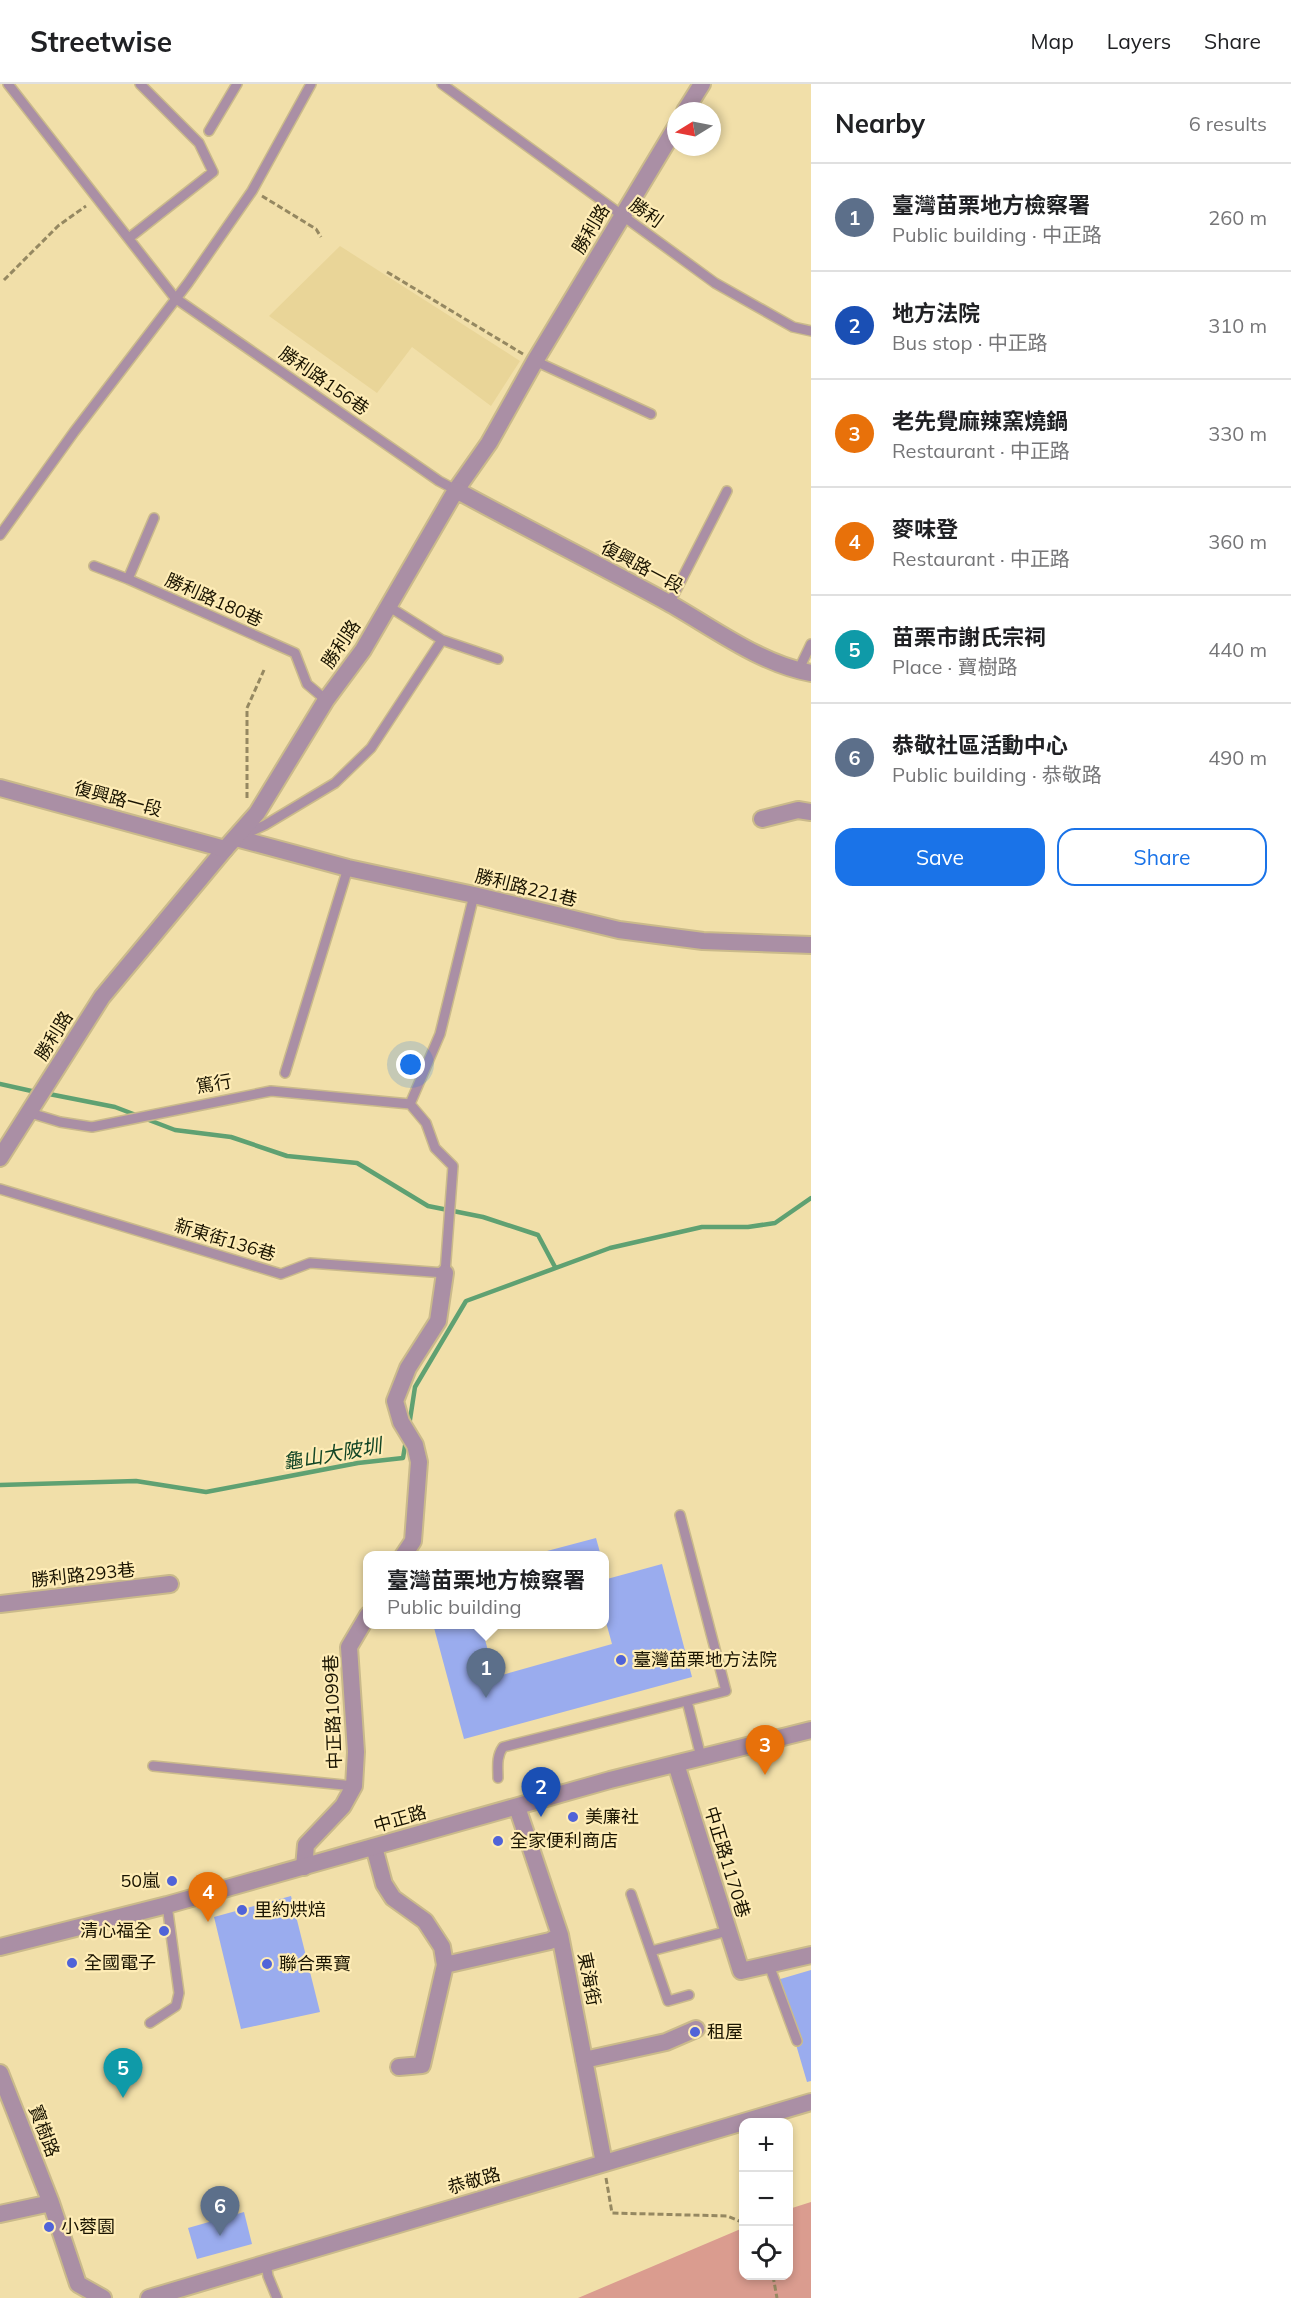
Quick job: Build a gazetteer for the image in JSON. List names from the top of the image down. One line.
{"streets":{"street":["勝利路","復興路一段","勝利路221巷","勝利路293巷","中正路1099巷","中正路","中正路1170巷","東海街","寶樹路","恭敬路"],"lane":["勝利","勝利路156巷","勝利路180巷","篤行","新東街136巷"]},"crossings":[["勝利","勝利路"],["勝利路","勝利路156巷"],["勝利路","復興路一段"],["勝利路","勝利路180巷"],["勝利路","勝利路221巷"],["勝利路","篤行"],["勝利路156巷","復興路一段"],["復興路一段","勝利路221巷"],["中正路1099巷","中正路"],["中正路","中正路1170巷"],["中正路","東海街"],["東海街","恭敬路"]],"water":["龜山大陂圳"],"places":["臺灣苗栗地方法院","美廉社","全家便利商店","50嵐","里約烘焙","清心福全","全國電子","聯合栗寶","租屋","小蓉園"],"north":"left","page":{"header":"Streetwise","nav":["Map","Layers","Share"],"heading":["Nearby","6 results"],"list":[{"mark":"1","name":"臺灣苗栗地方檢察署","note":"Public building · 中正路","value":"260 m"},{"mark":"2","name":"地方法院","note":"Bus stop · 中正路","value":"310 m"},{"mark":"3","name":"老先覺麻辣窯燒鍋","note":"Restaurant · 中正路","value":"330 m"},{"mark":"4","name":"麥味登","note":"Restaurant · 中正路","value":"360 m"},{"mark":"5","name":"苗栗市謝氏宗祠","note":"Place · 寶樹路","value":"440 m"},{"mark":"6","name":"恭敬社區活動中心","note":"Public building · 恭敬路","value":"490 m"}],"buttons":["Save","Share"],"popup":["臺灣苗栗地方檢察署","Public building"],"pins":["1","3","2","4","5","6"],"map_buttons":["+","−"]}}
